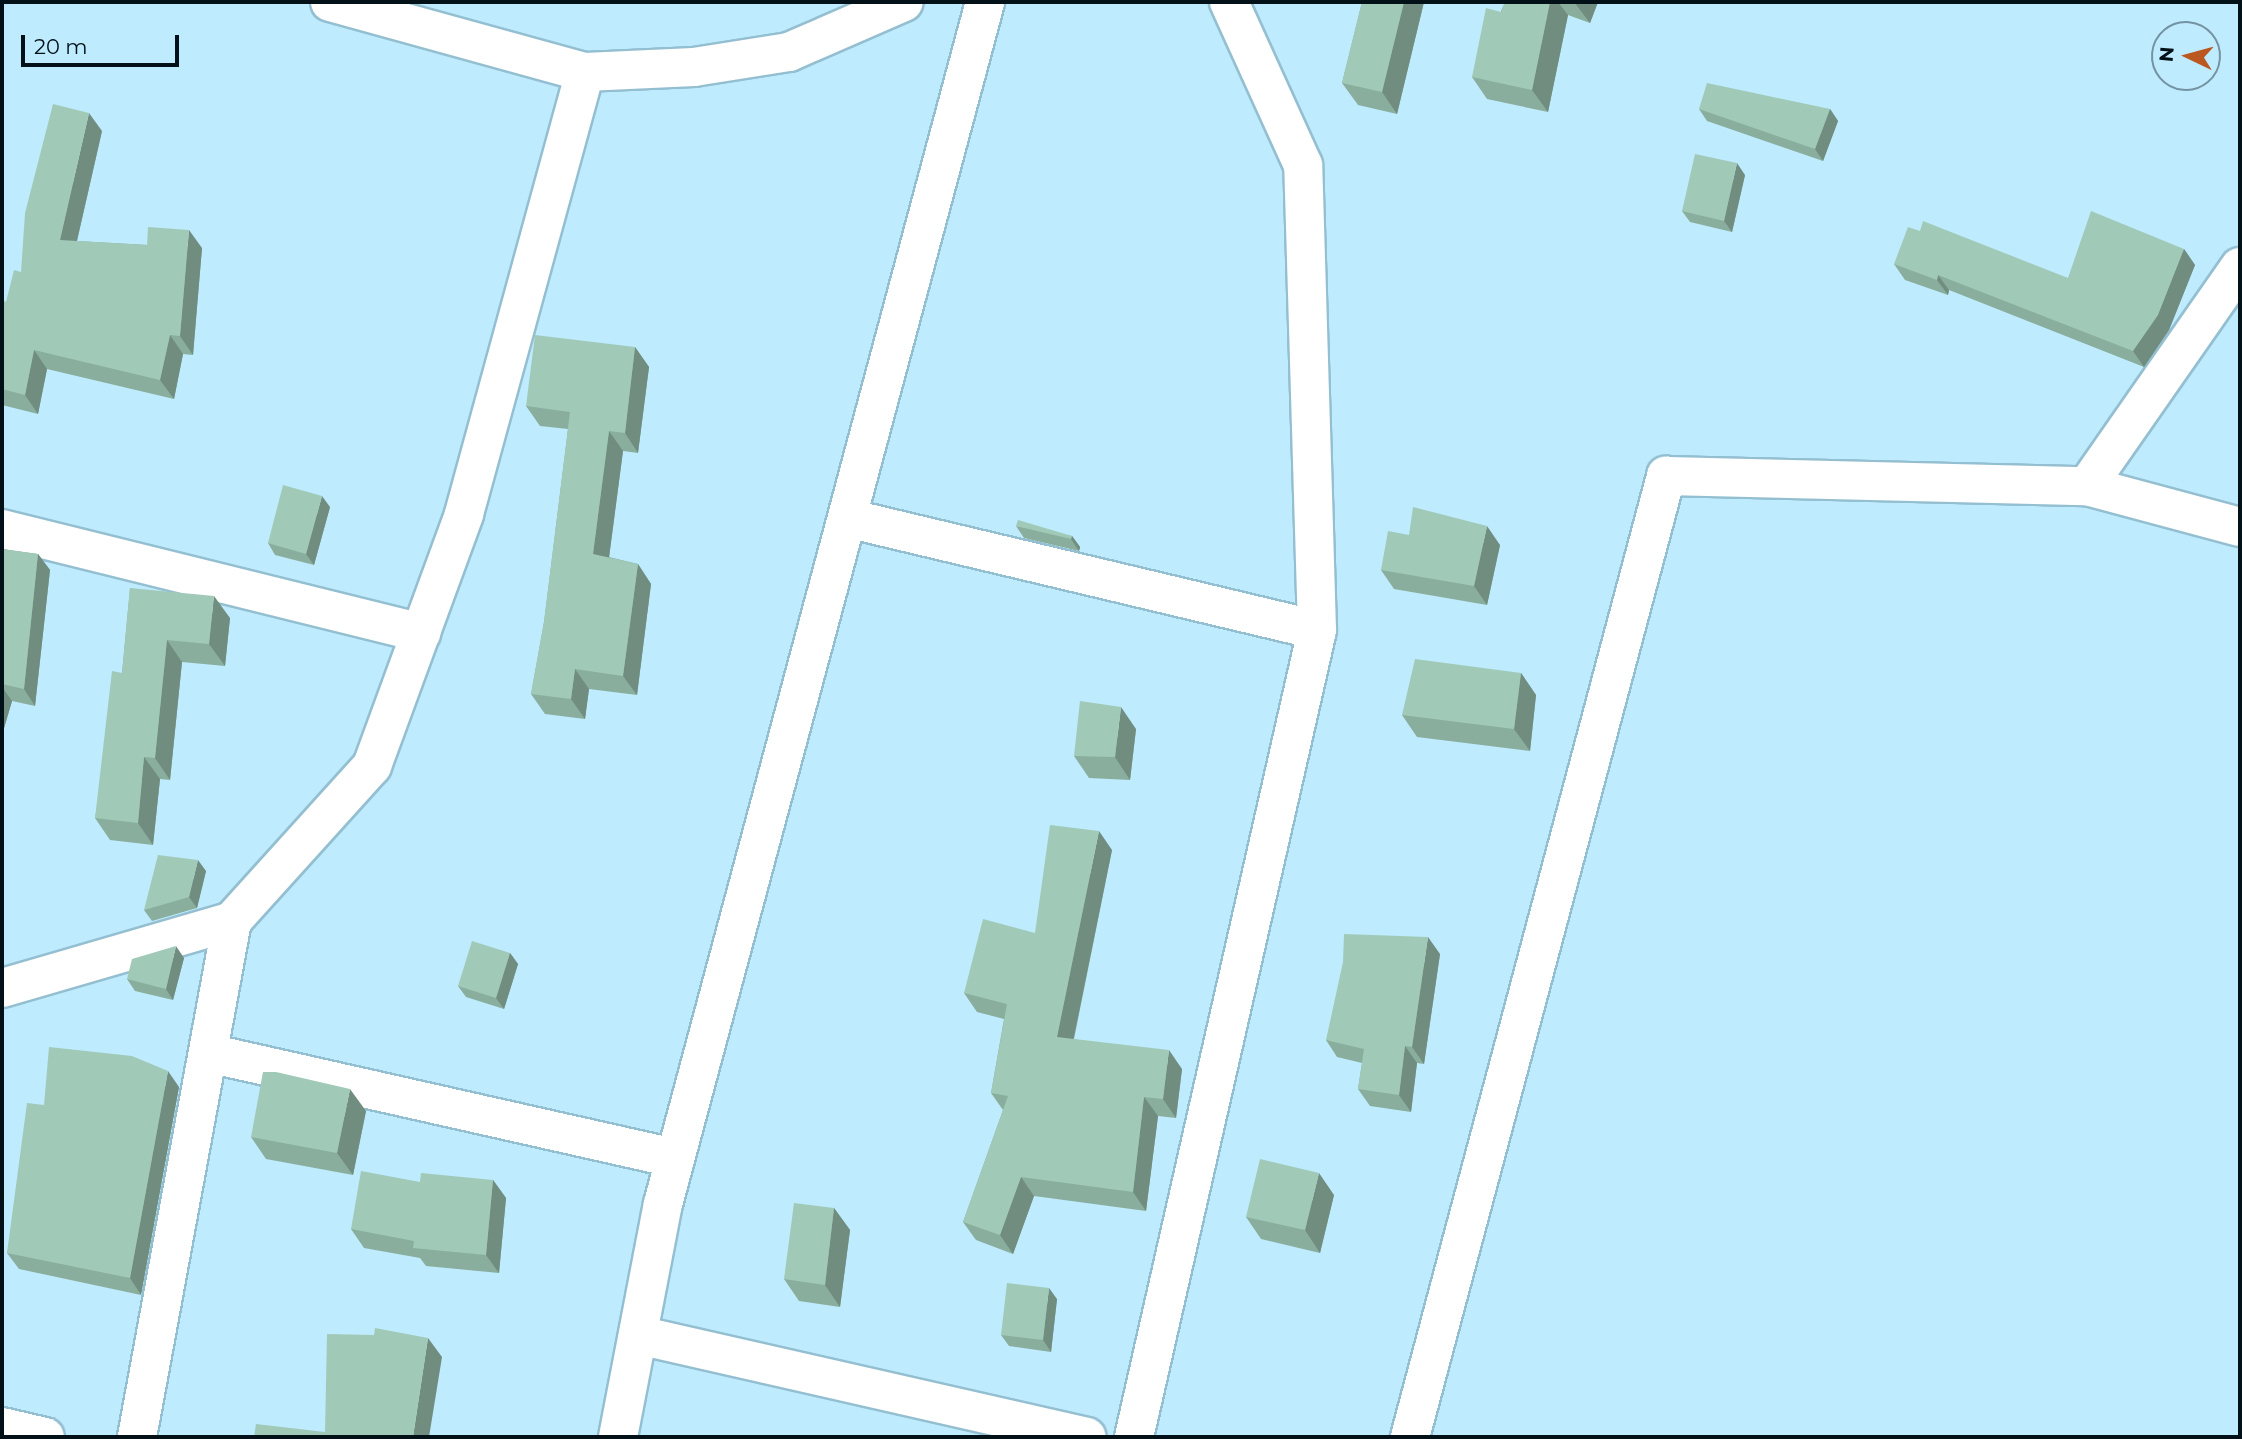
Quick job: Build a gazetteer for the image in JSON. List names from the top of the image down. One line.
{"scale_bar":"20 m","north":"left"}
